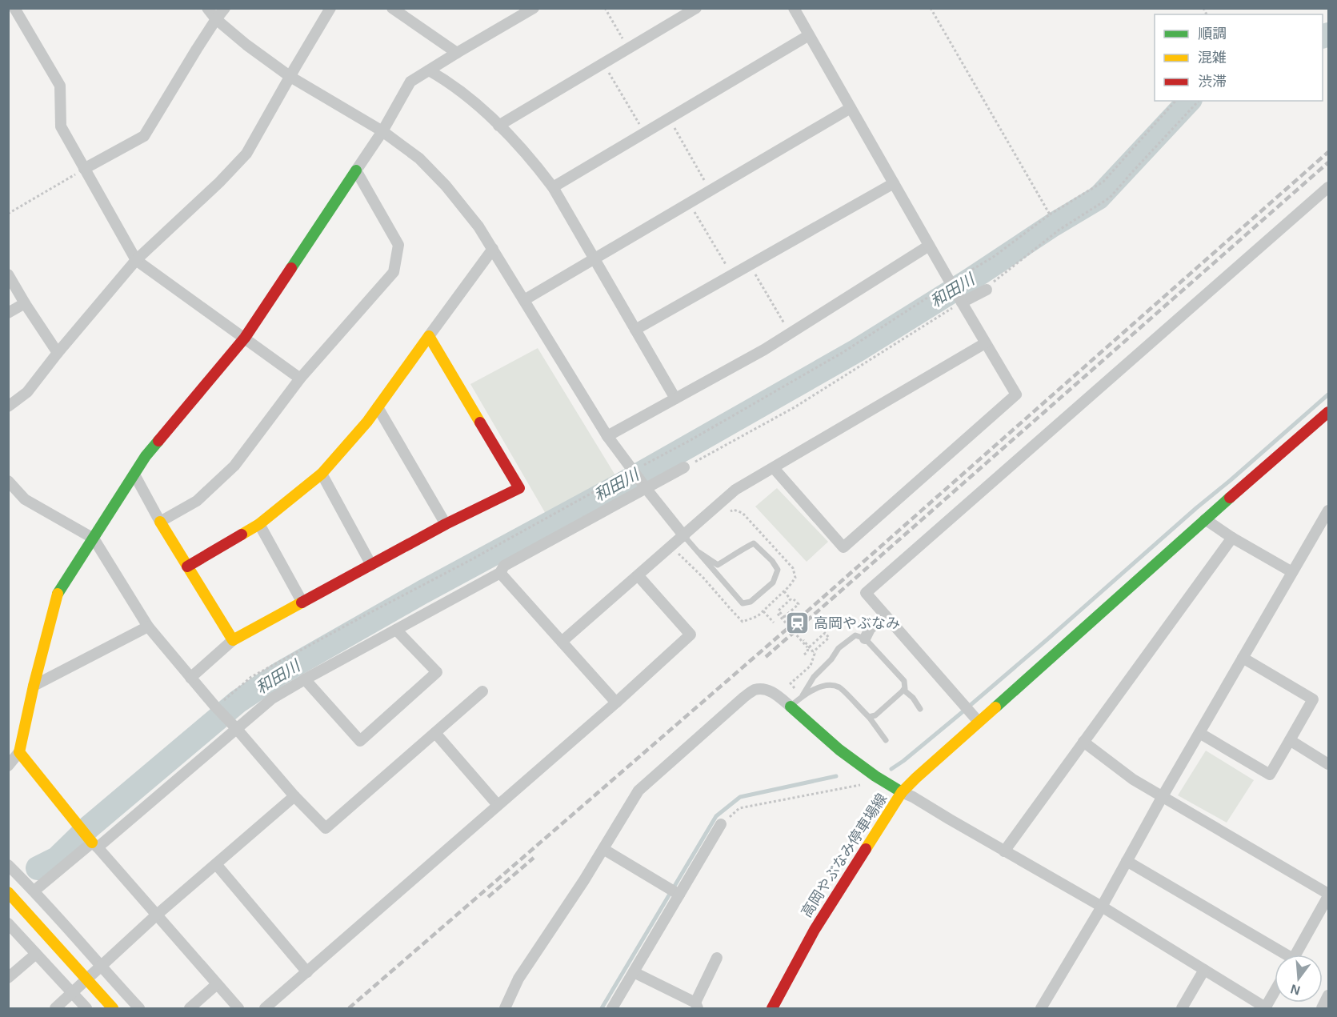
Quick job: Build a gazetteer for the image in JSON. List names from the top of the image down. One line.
{"streets":{"street":["高岡やぶなみ停車場線"]},"water":["和田川"],"places":{"station":["高岡やぶなみ"]},"legend":["順調","混雑","渋滞"],"north":"bottom"}
